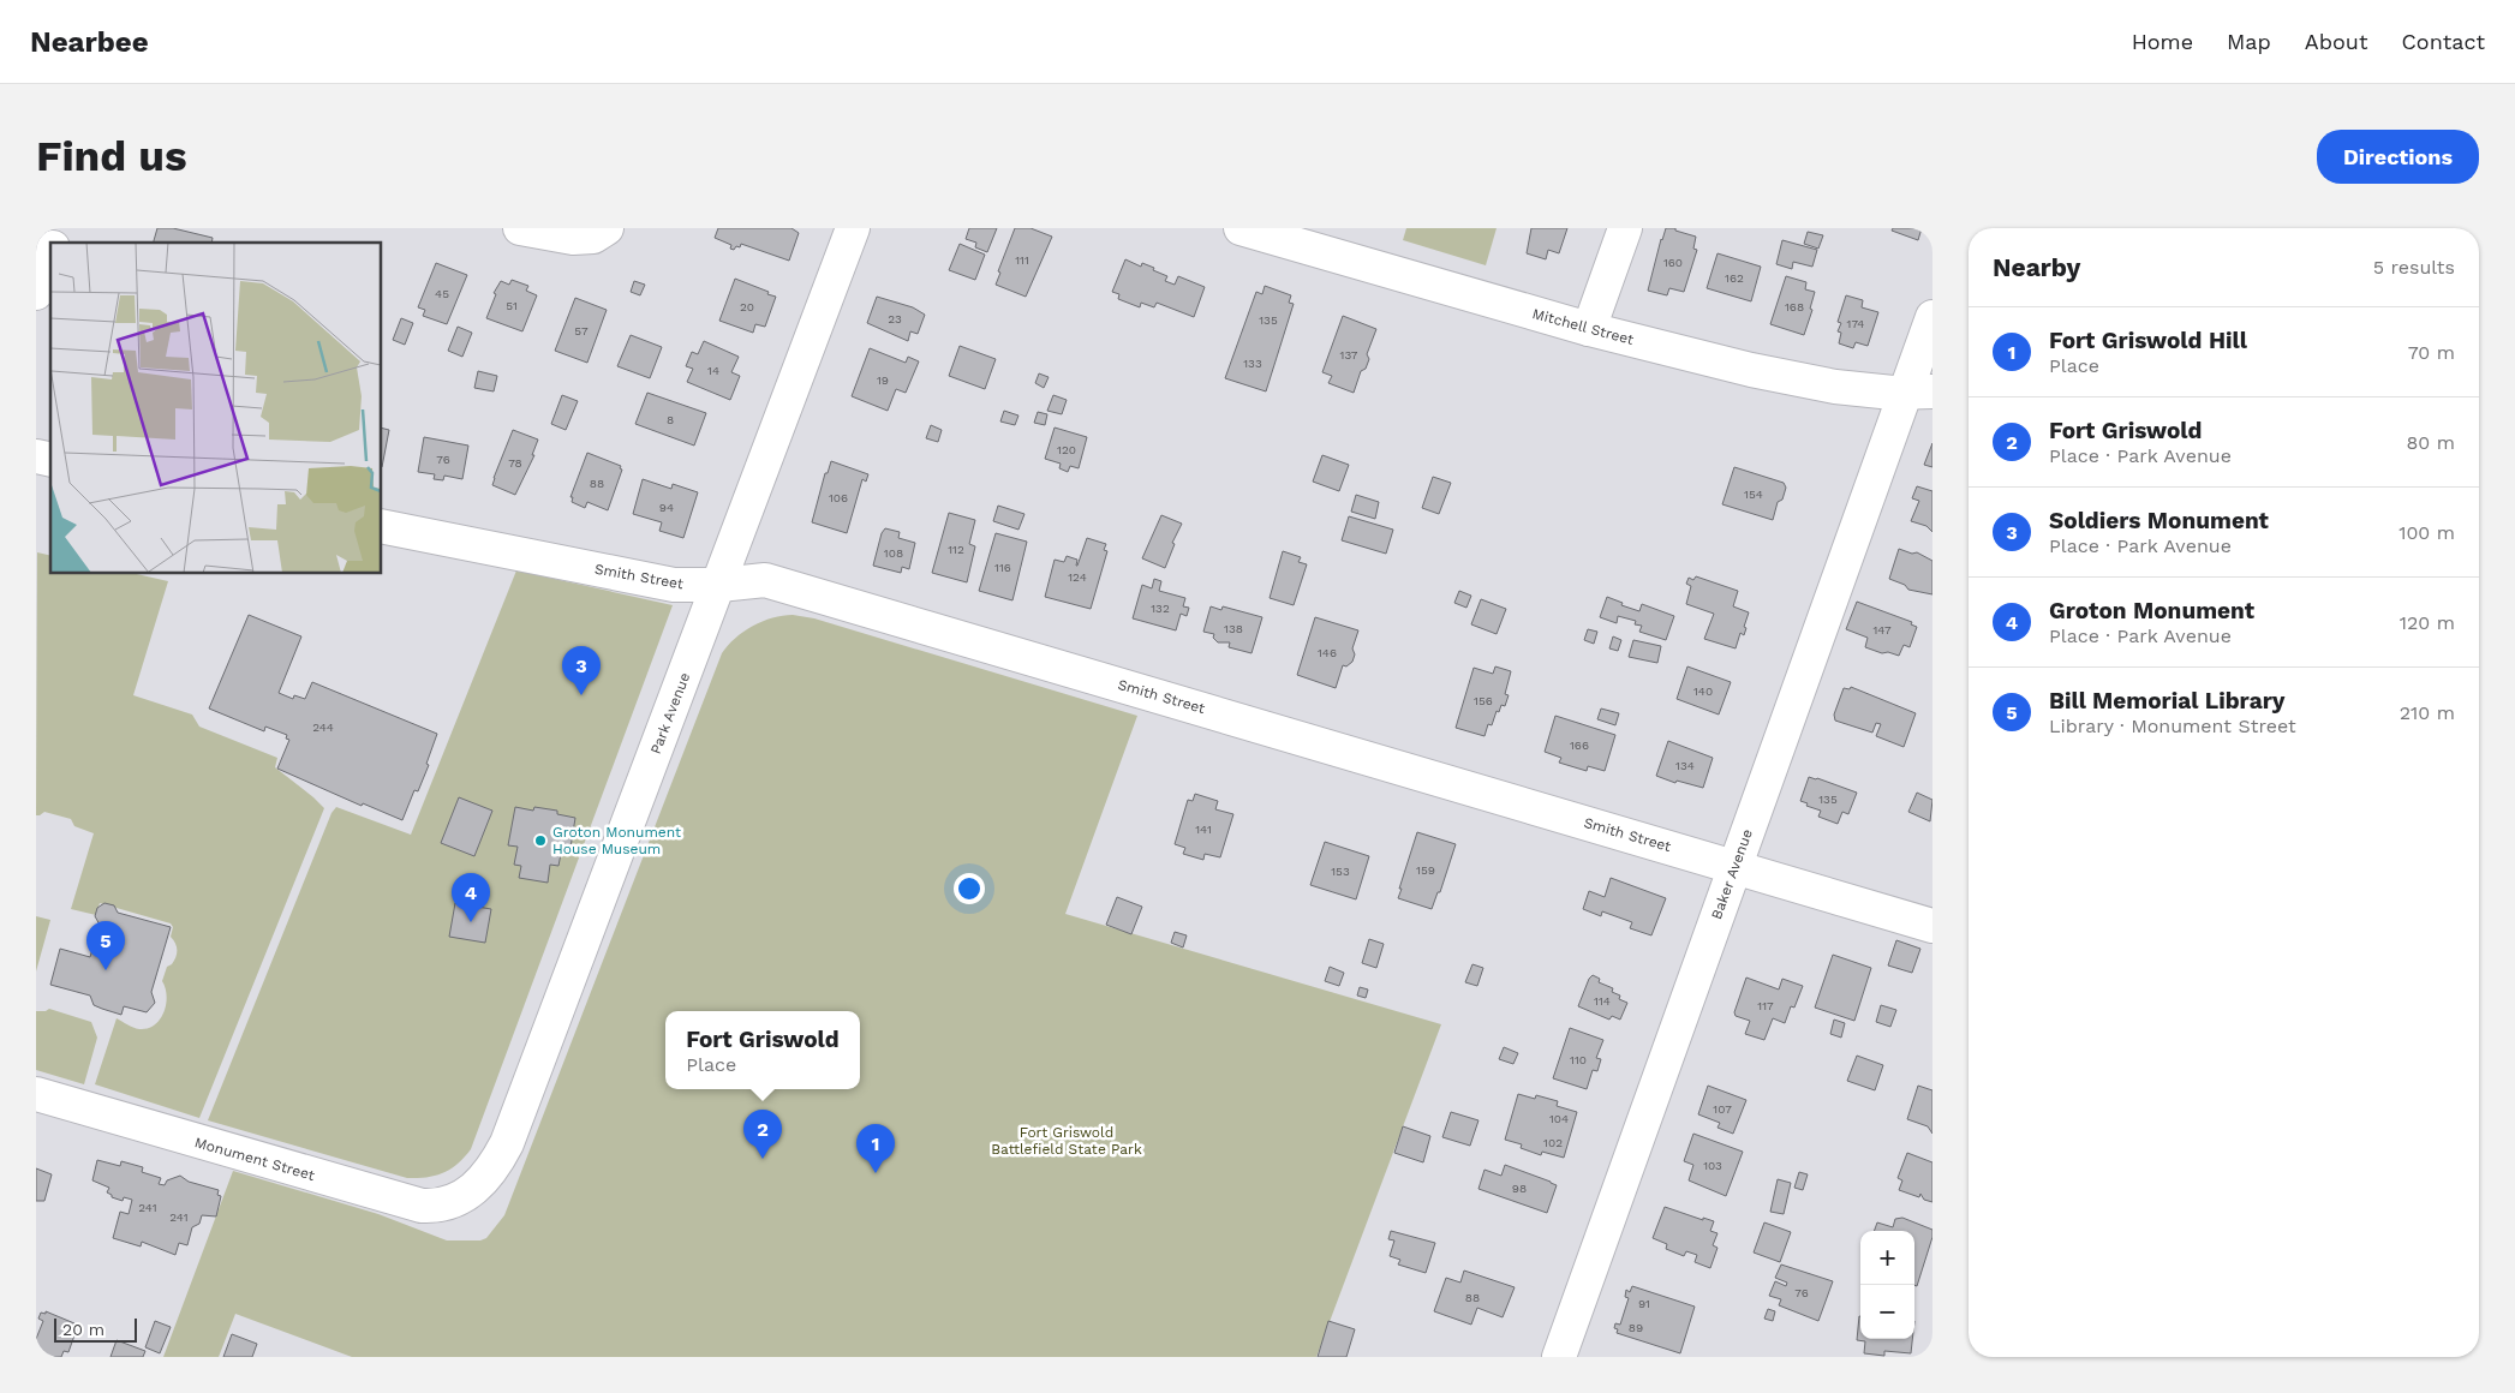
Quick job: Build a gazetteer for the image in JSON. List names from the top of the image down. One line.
{"streets":{"street":["Mitchell Street","Smith Street","Park Avenue","Baker Avenue","Monument Street"]},"crossings":[["Mitchell Street","Baker Avenue"],["Smith Street","Park Avenue"],["Smith Street","Baker Avenue"],["Park Avenue","Monument Street"]],"parks":["Fort Griswold Battlefield State Park"],"places":["Groton Monument House Museum"],"house_numbers":["111","160","162","45","51","20","168","23","135","174","57","137","133","14","19","8","120","76","78","88","154","106","94","112","108","116","124","132","138","147","146","140","156","244","166","134","135","141","159","153","114","117","110","107","104","102","103","98","241","241","76","88","91","89"],"scale_bar":"20 m","page":{"header":"Nearbee","nav":["Home","Map","About","Contact"],"buttons":"Directions","title":"Find us","heading":["Nearby","5 results"],"list":[{"mark":"1","name":"Fort Griswold Hill","note":"Place","value":"70 m"},{"mark":"2","name":"Fort Griswold","note":"Place · Park Avenue","value":"80 m"},{"mark":"3","name":"Soldiers Monument","note":"Place · Park Avenue","value":"100 m"},{"mark":"4","name":"Groton Monument","note":"Place · Park Avenue","value":"120 m"},{"mark":"5","name":"Bill Memorial Library","note":"Library · Monument Street","value":"210 m"}],"pins":["3","4","5","2","1"],"popup":["Fort Griswold","Place"],"map_buttons":["+","−"],"scale":"20 m"}}
